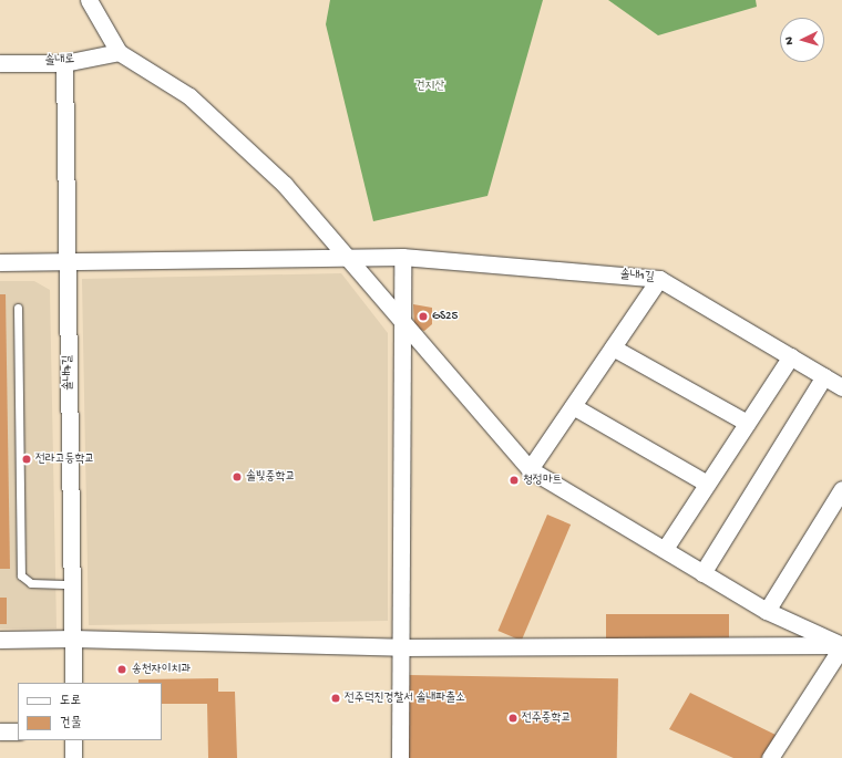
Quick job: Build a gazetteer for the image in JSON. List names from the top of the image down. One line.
{"streets":{"street":["솔내로","솔내1길","솔내7길"]},"crossings":[["솔내로","솔내7길"],["솔내1길","솔내7길"]],"parks":["건지산"],"places":["GS25","전라고등학교","솔빛중학교","청정마트","송천자이치과","전주덕진경찰서 솔내파출소","전주중학교"],"legend":["도로","건물"],"north":"left"}
